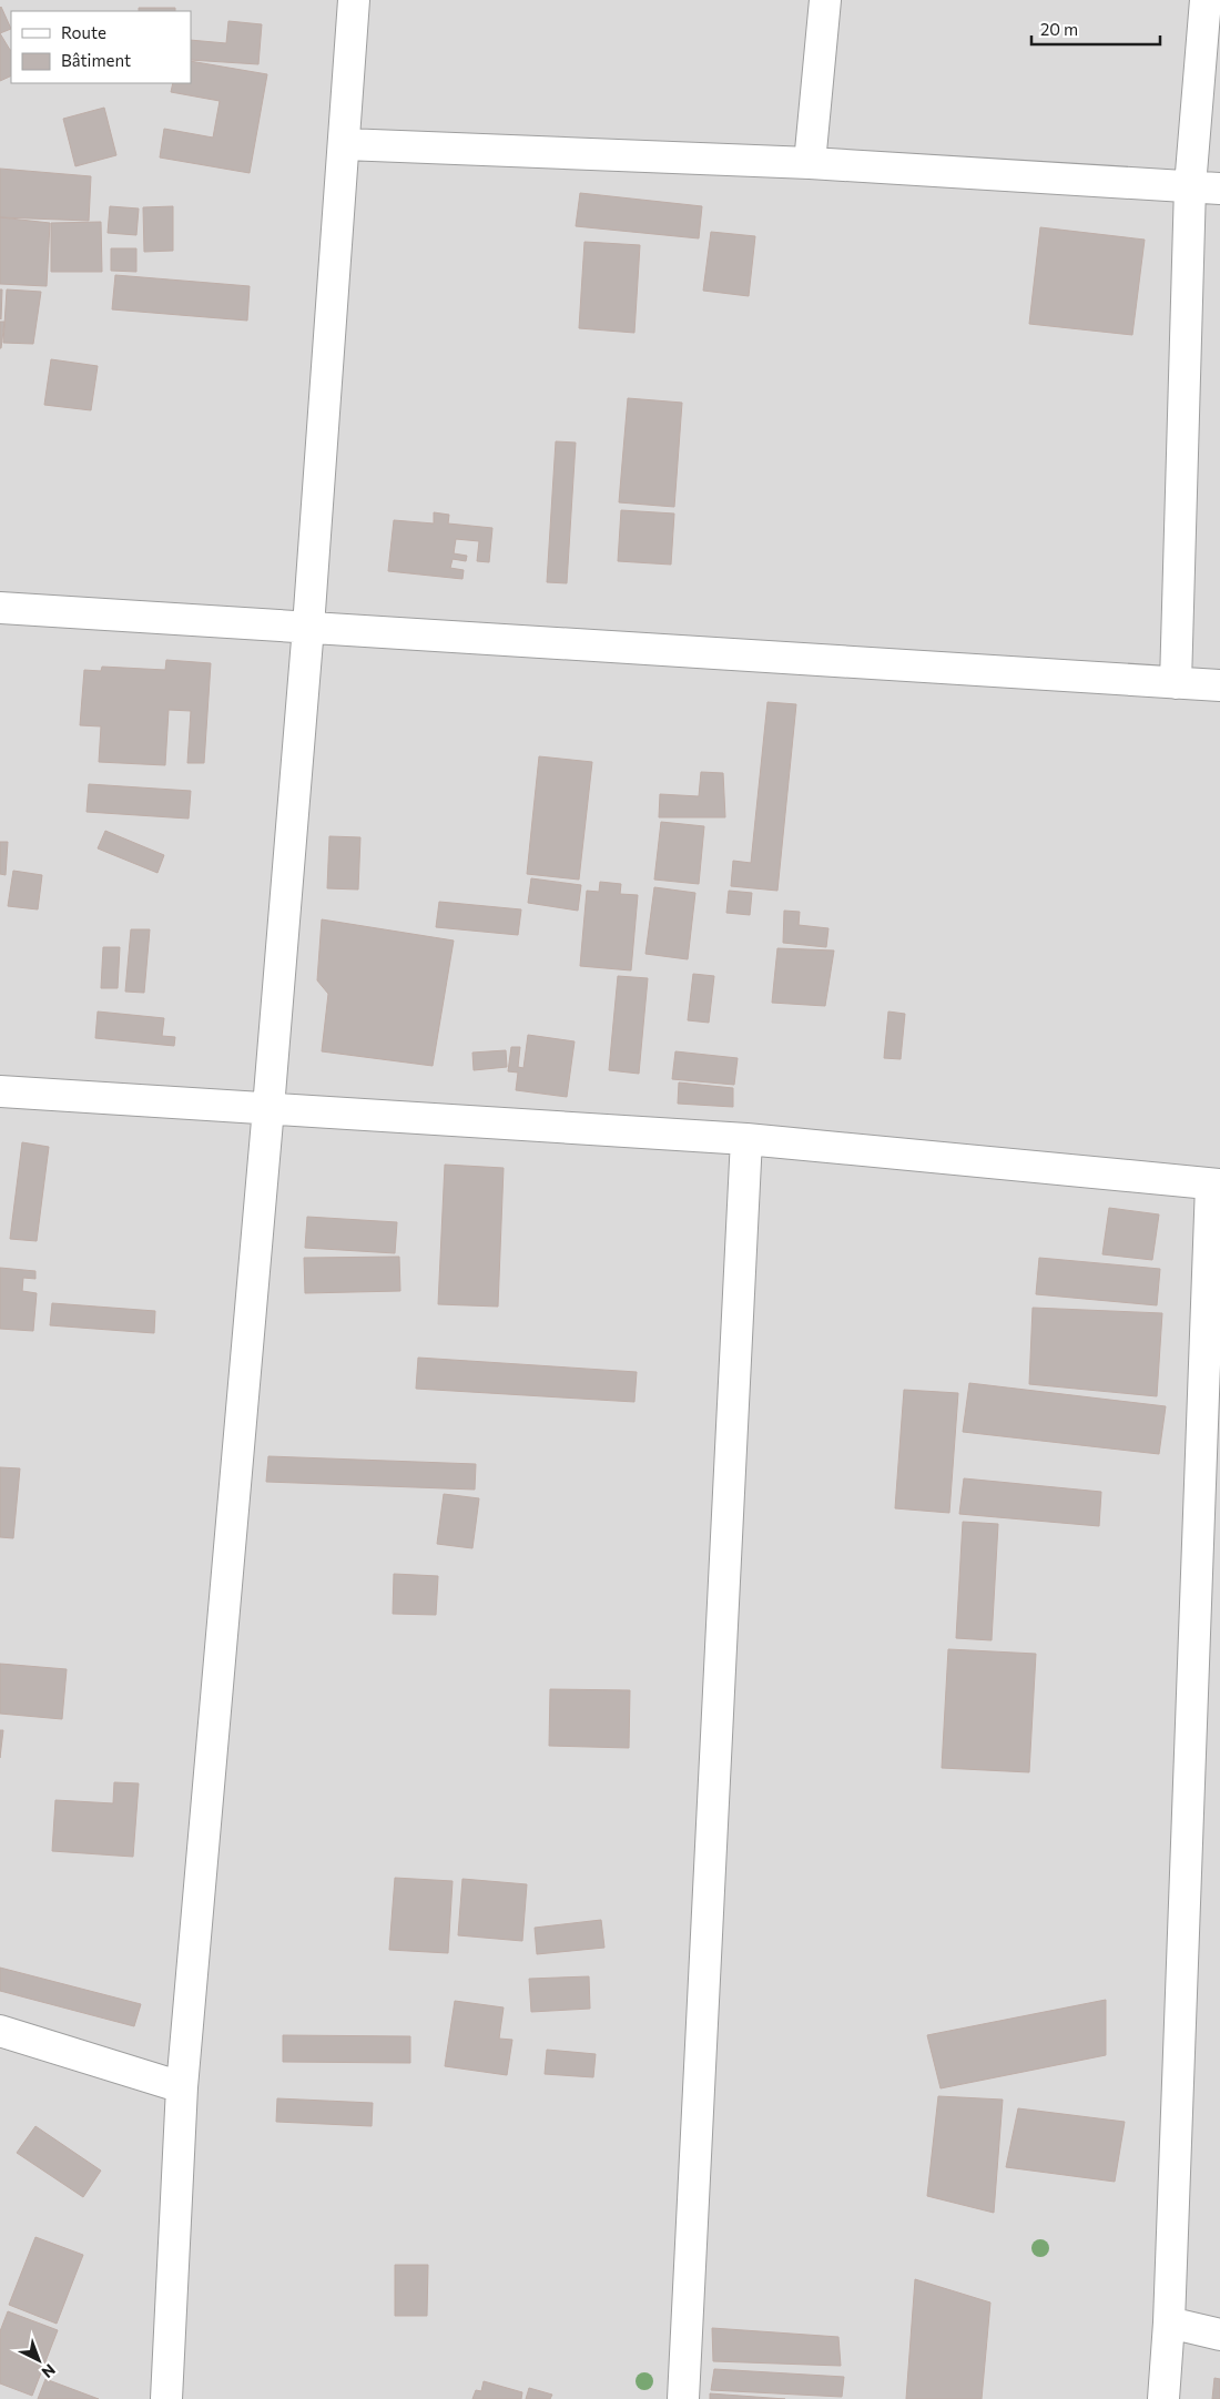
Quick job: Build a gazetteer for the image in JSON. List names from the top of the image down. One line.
{"legend":["Route","Bâtiment"],"scale_bar":"20 m","north":"bottom right"}
